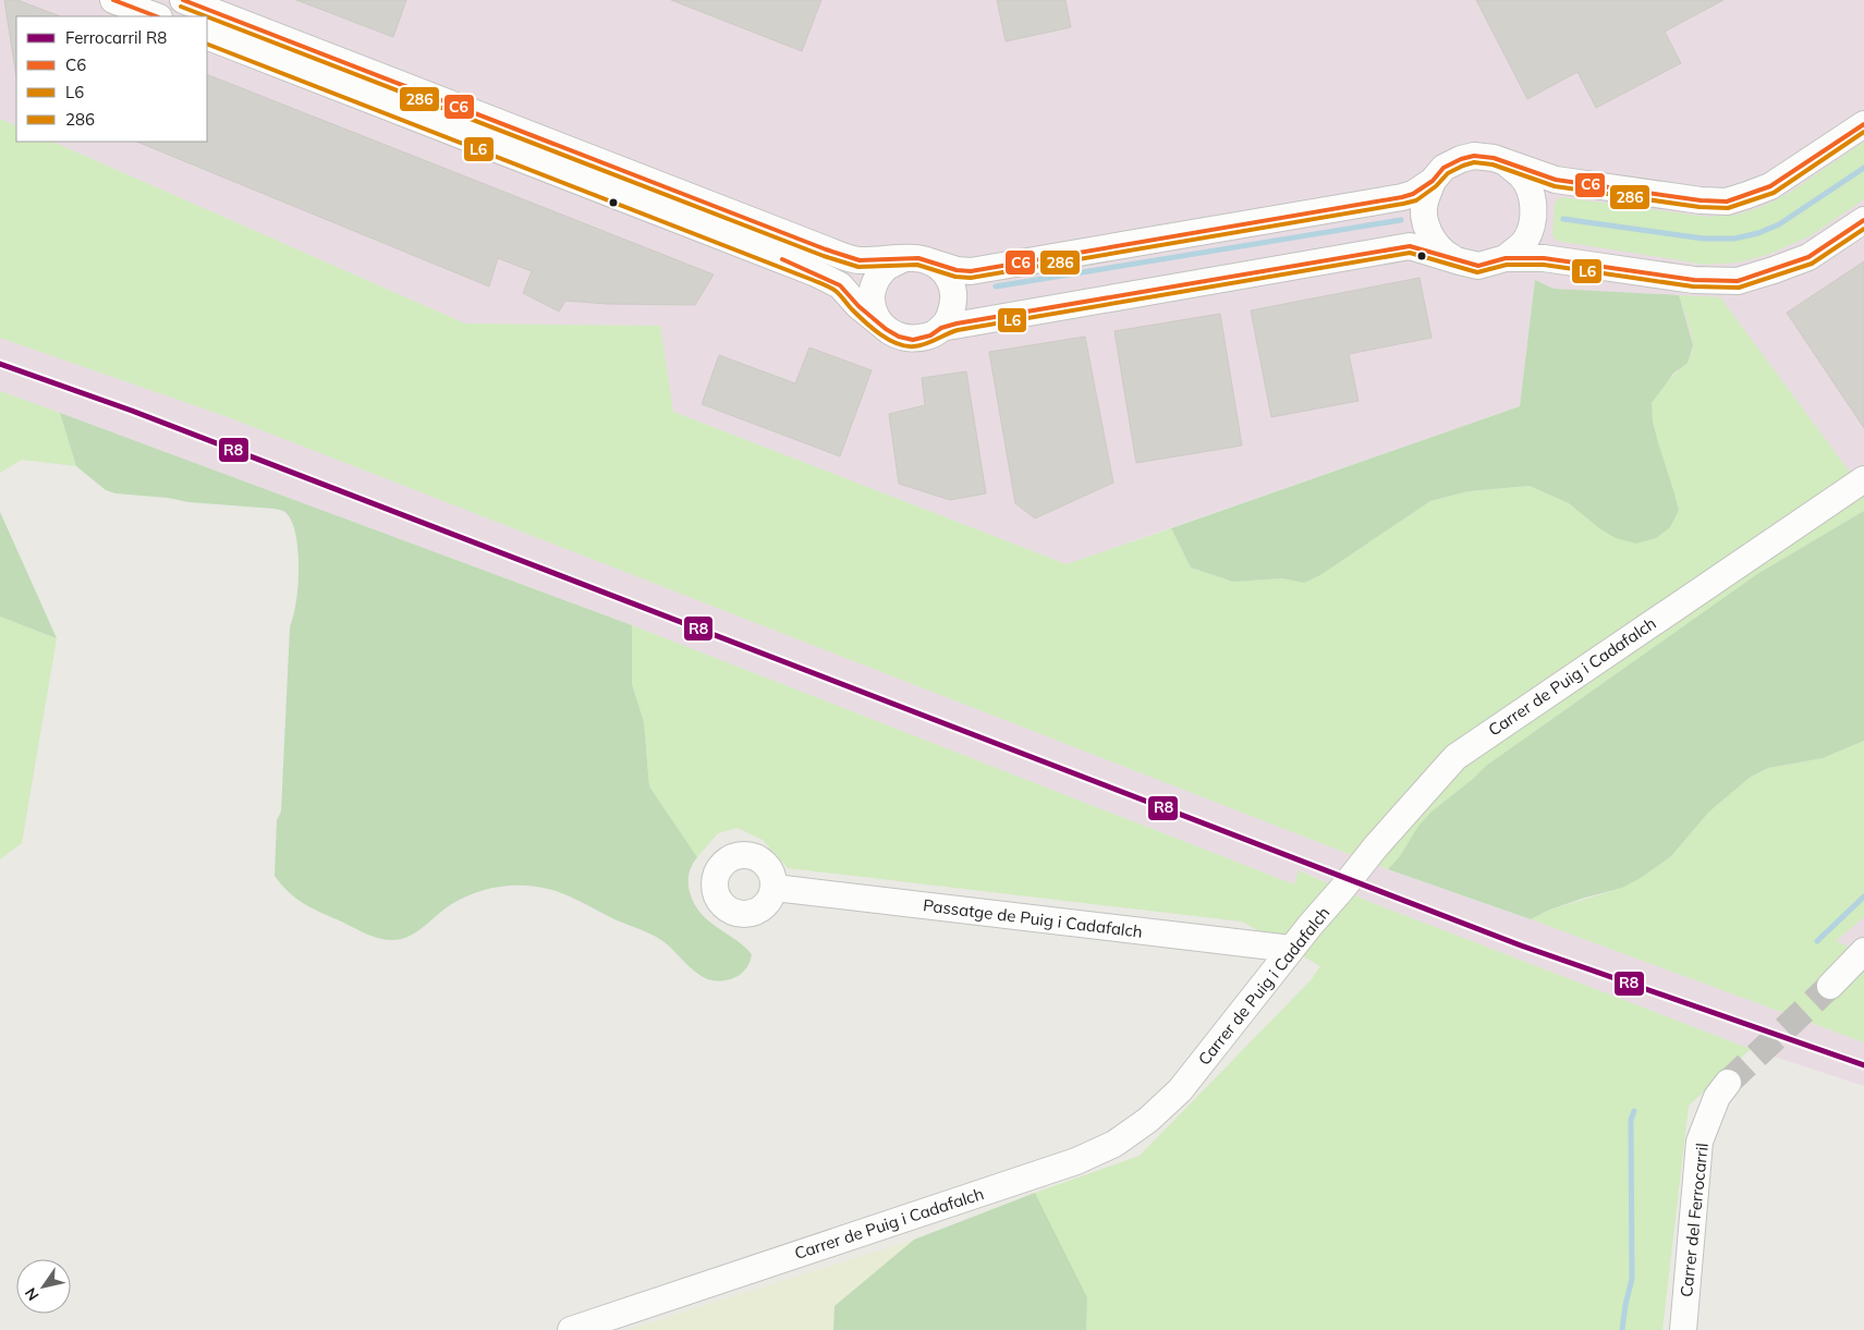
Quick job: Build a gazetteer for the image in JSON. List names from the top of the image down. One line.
{"streets":{"street":["Carrer de Puig i Cadafalch","Passatge de Puig i Cadafalch","Carrer del Ferrocarril"]},"crossings":[["Carrer de Puig i Cadafalch","Passatge de Puig i Cadafalch"]],"lines":["transit line C6","transit line 286","transit line L6","rail line R8"],"legend":["Ferrocarril R8","C6","L6","286"],"north":"bottom left"}
